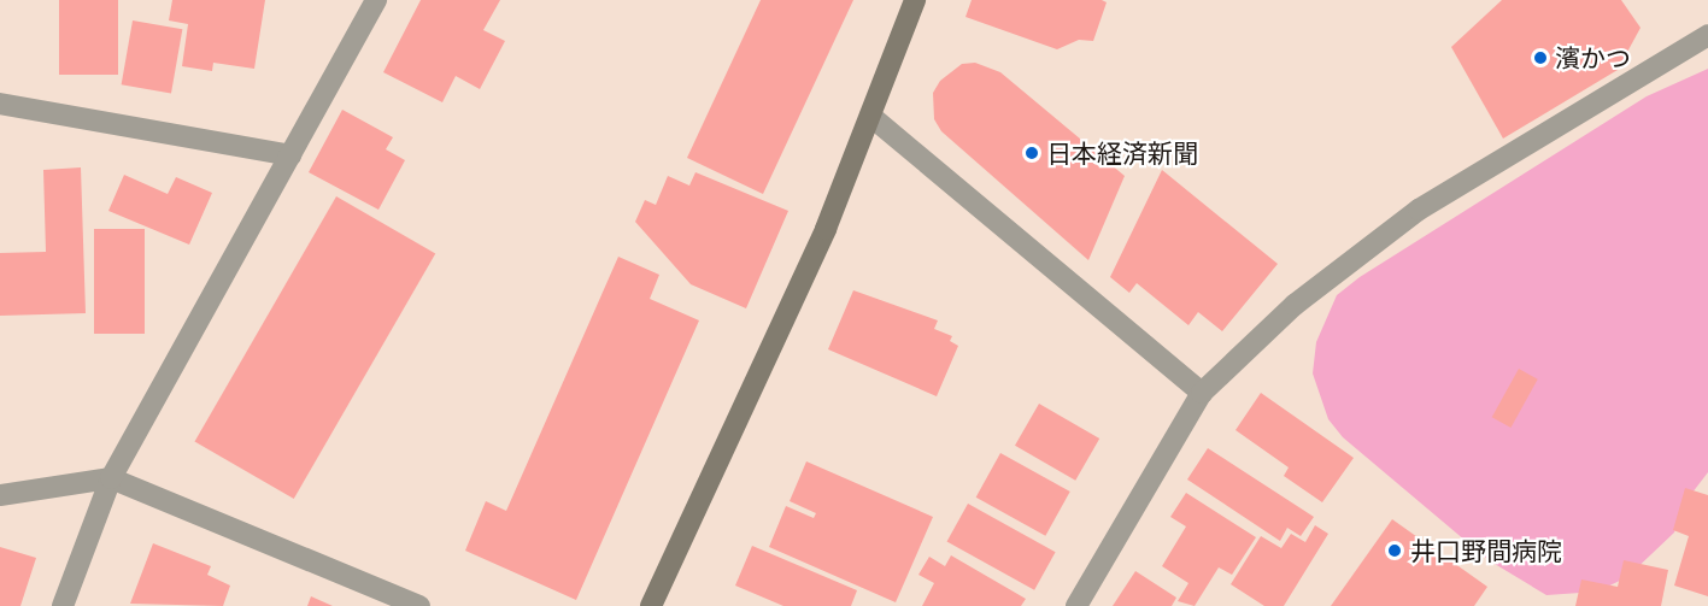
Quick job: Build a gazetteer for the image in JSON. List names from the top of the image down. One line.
{"places":["濱かつ","日本経済新聞","井口野間病院"]}
